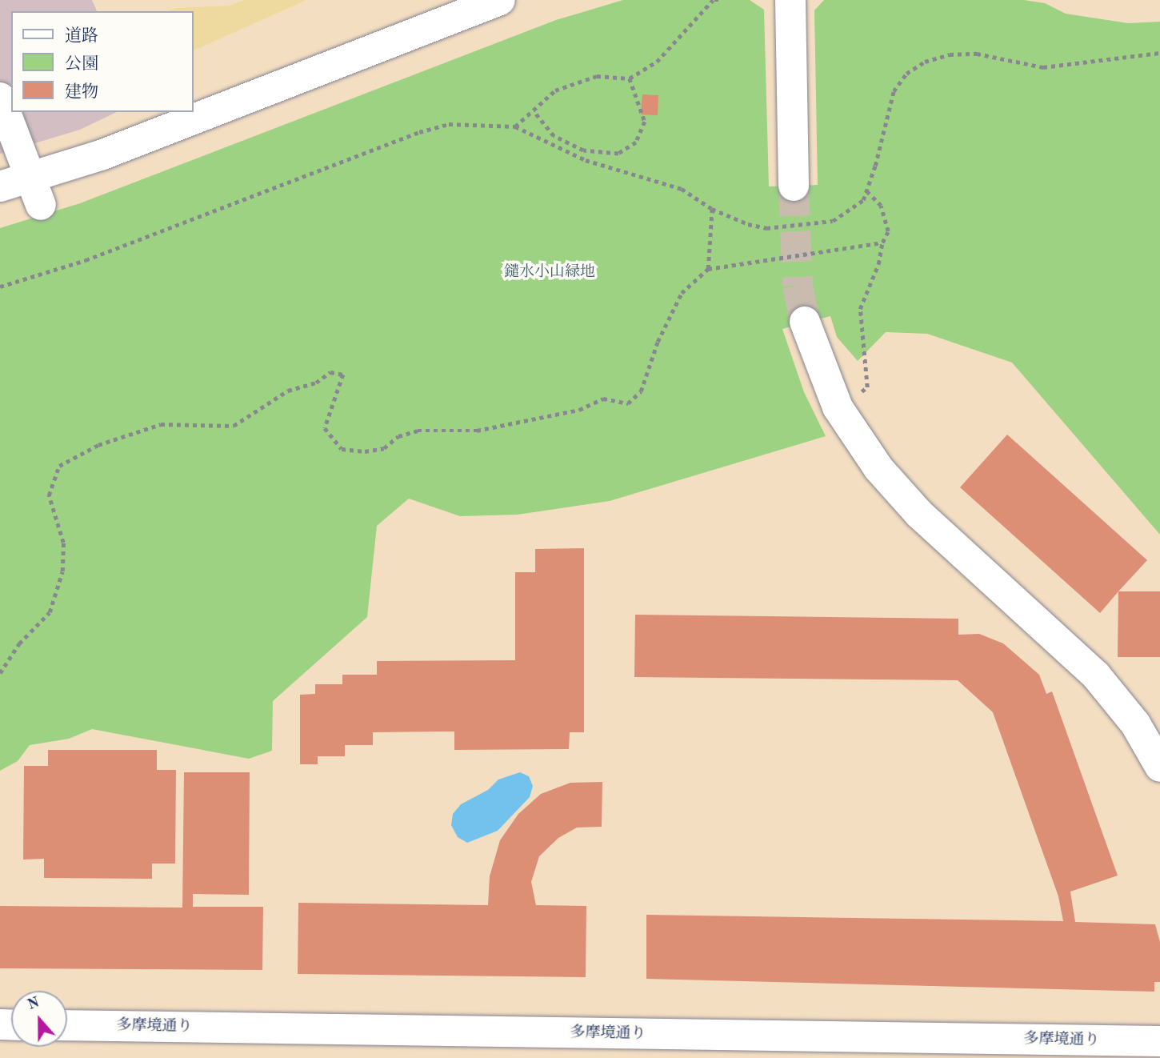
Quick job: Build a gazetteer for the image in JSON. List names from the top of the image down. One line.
{"streets":{"street":["多摩境通り"]},"parks":["鑓水小山緑地"],"legend":["道路","公園","建物"],"north":"top"}
